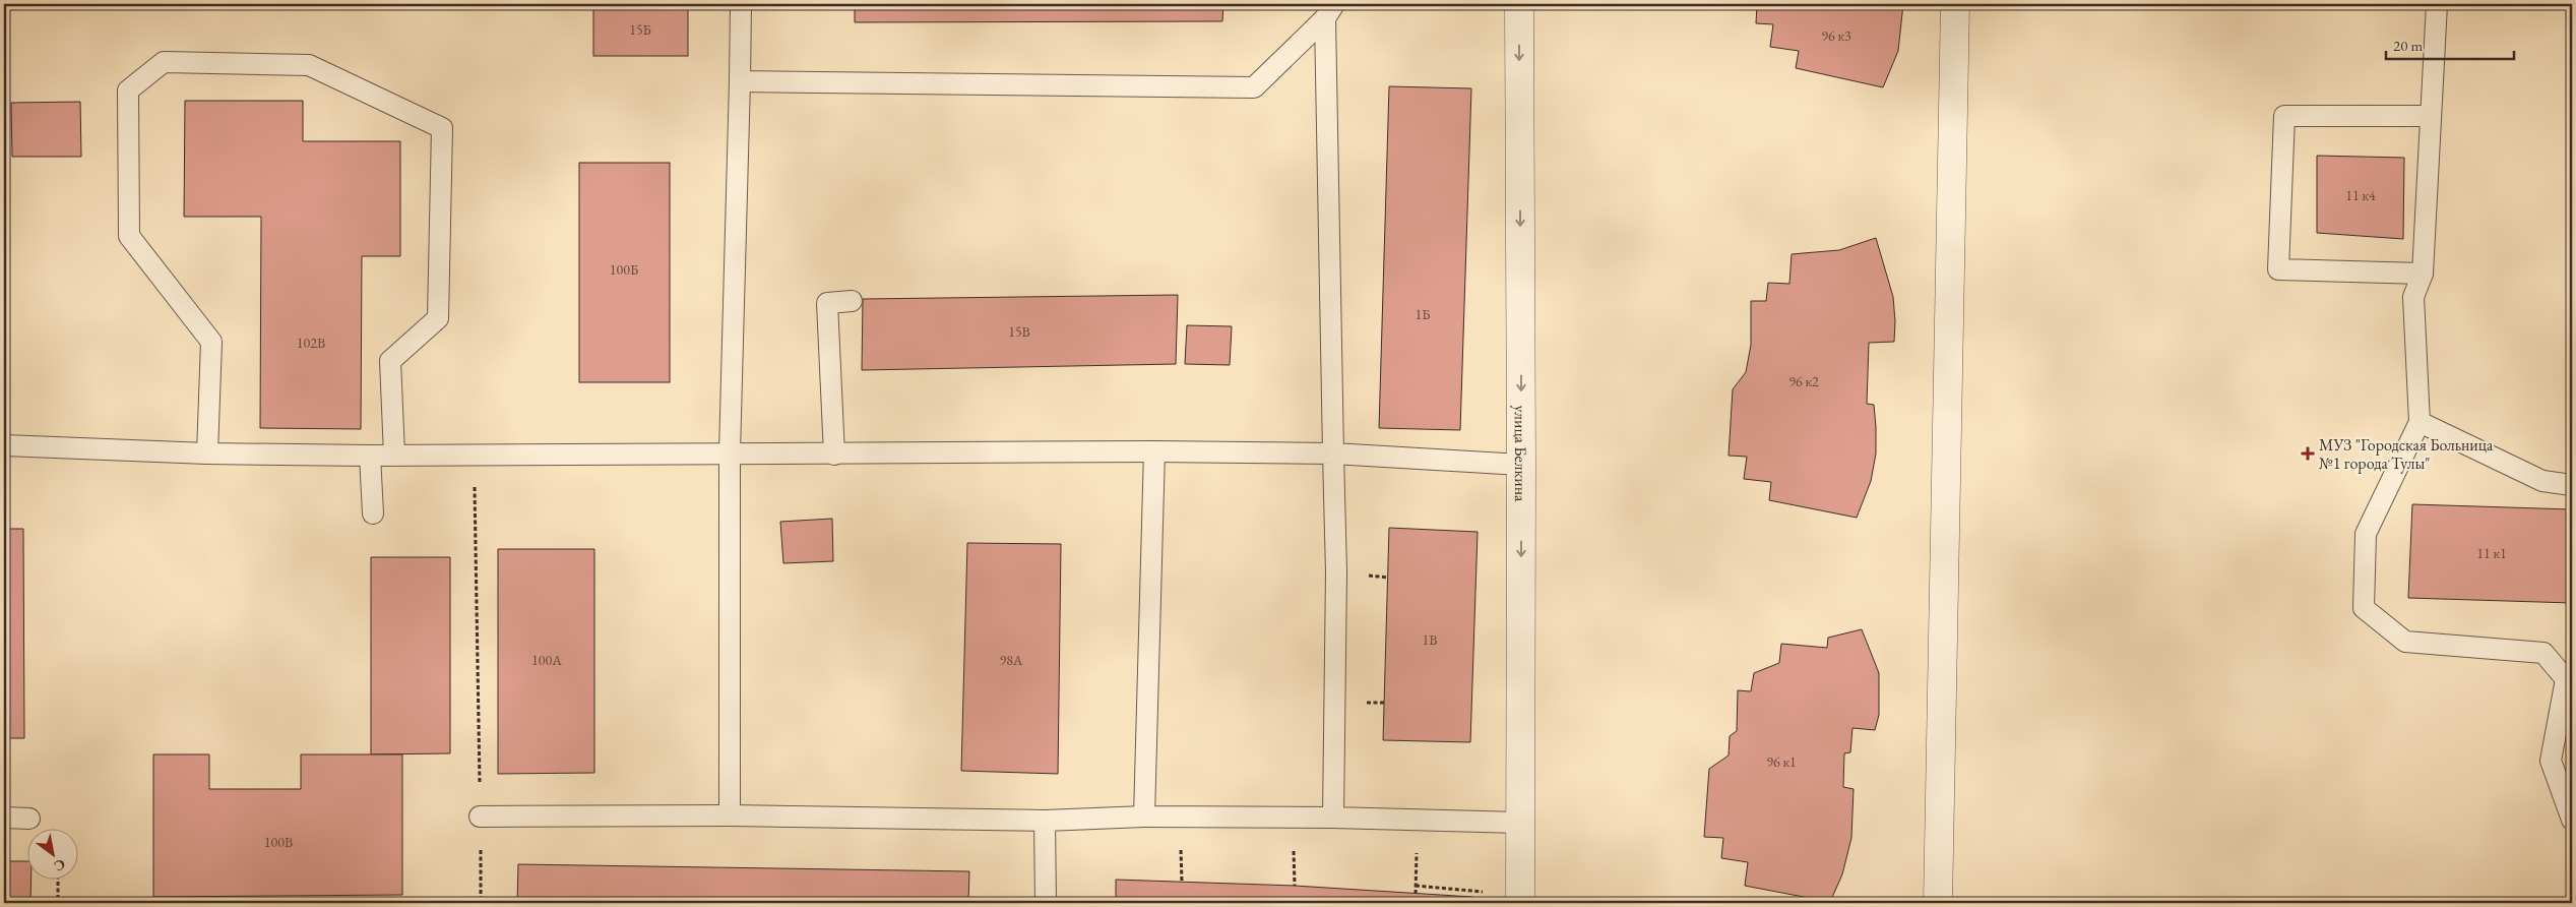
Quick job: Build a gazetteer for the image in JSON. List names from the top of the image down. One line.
{"streets":{"street":["улица Белкина"]},"one_way":["улица Белкина"],"places":{"health":["МУЗ \"Городская Больница №1 города Тулы\""]},"house_numbers":["15Б","96 к3","11 к4","100Б","1Б","15В","102В","96 к2","11 к1","1В","100А","98А","96 к1","100В"],"scale_bar":"20 m","north":"bottom right"}
